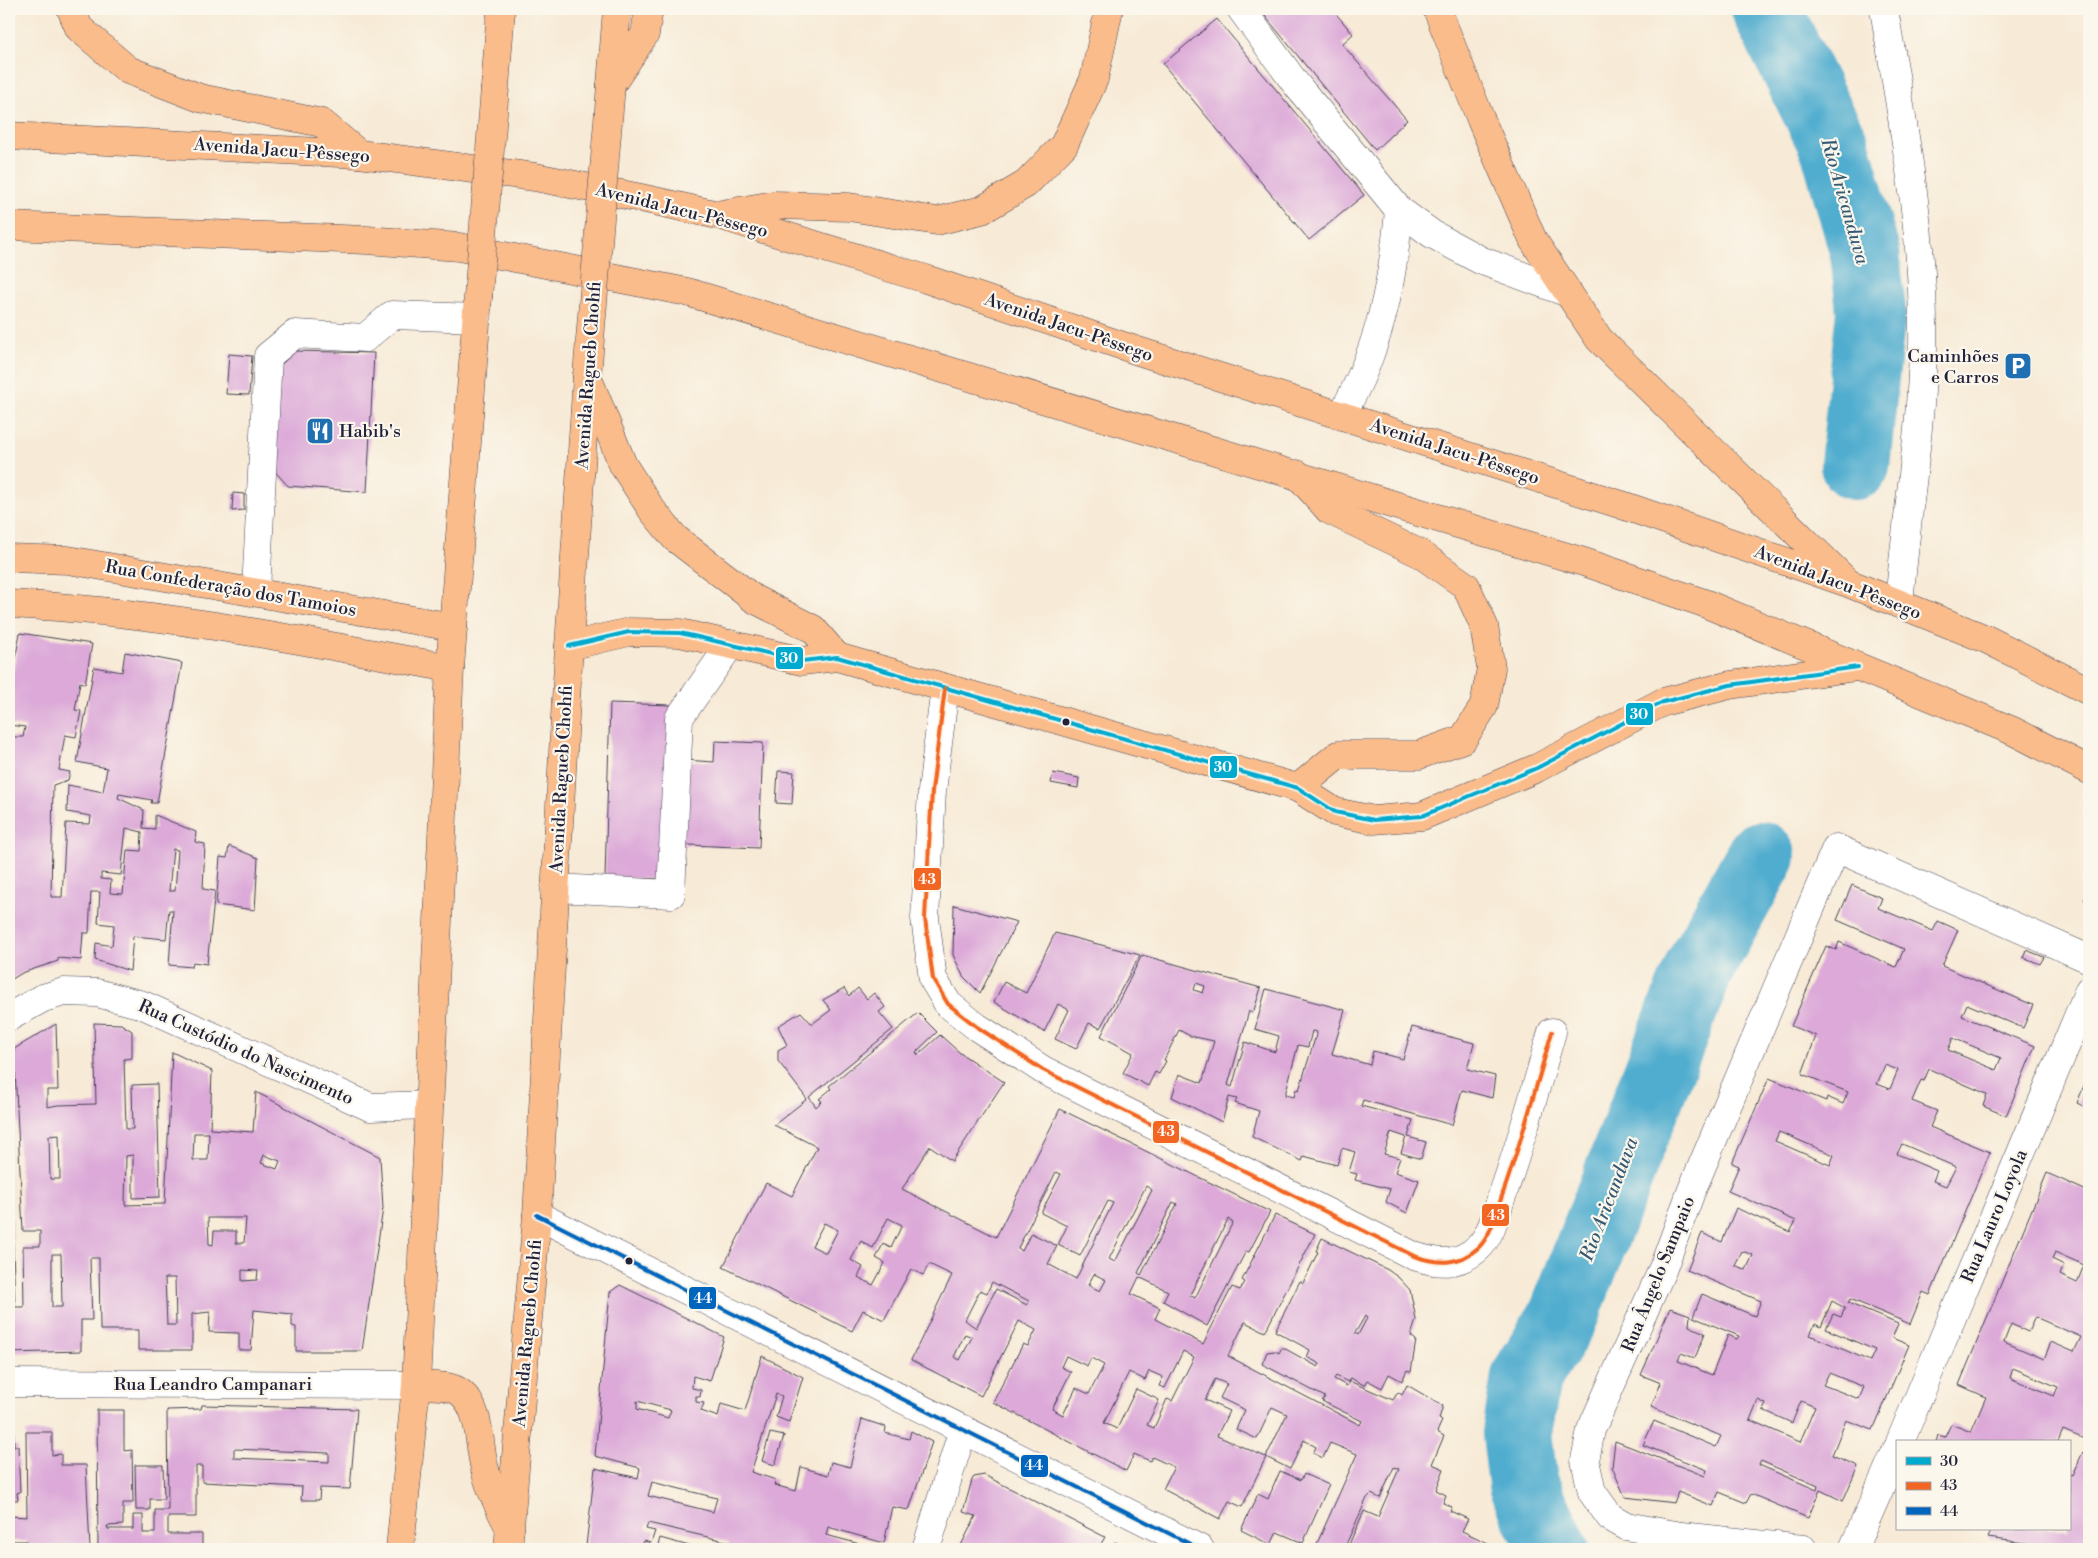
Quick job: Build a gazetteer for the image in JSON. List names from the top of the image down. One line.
{"streets":{"main road":["Avenida Jacu-Pêssego","Avenida Ragueb Chohfi","Rua Confederação dos Tamoios"],"street":["Rua Custódio do Nascimento","Rua Lauro Loyola","Rua Ângelo Sampaio","Rua Leandro Campanari"]},"water":["Rio Aricanduva"],"places":{"parking":["Caminhões e Carros"],"restaurant":["Habib's"]},"lines":["transit line 30","transit line 43","transit line 44"],"legend":["30","43","44"]}
